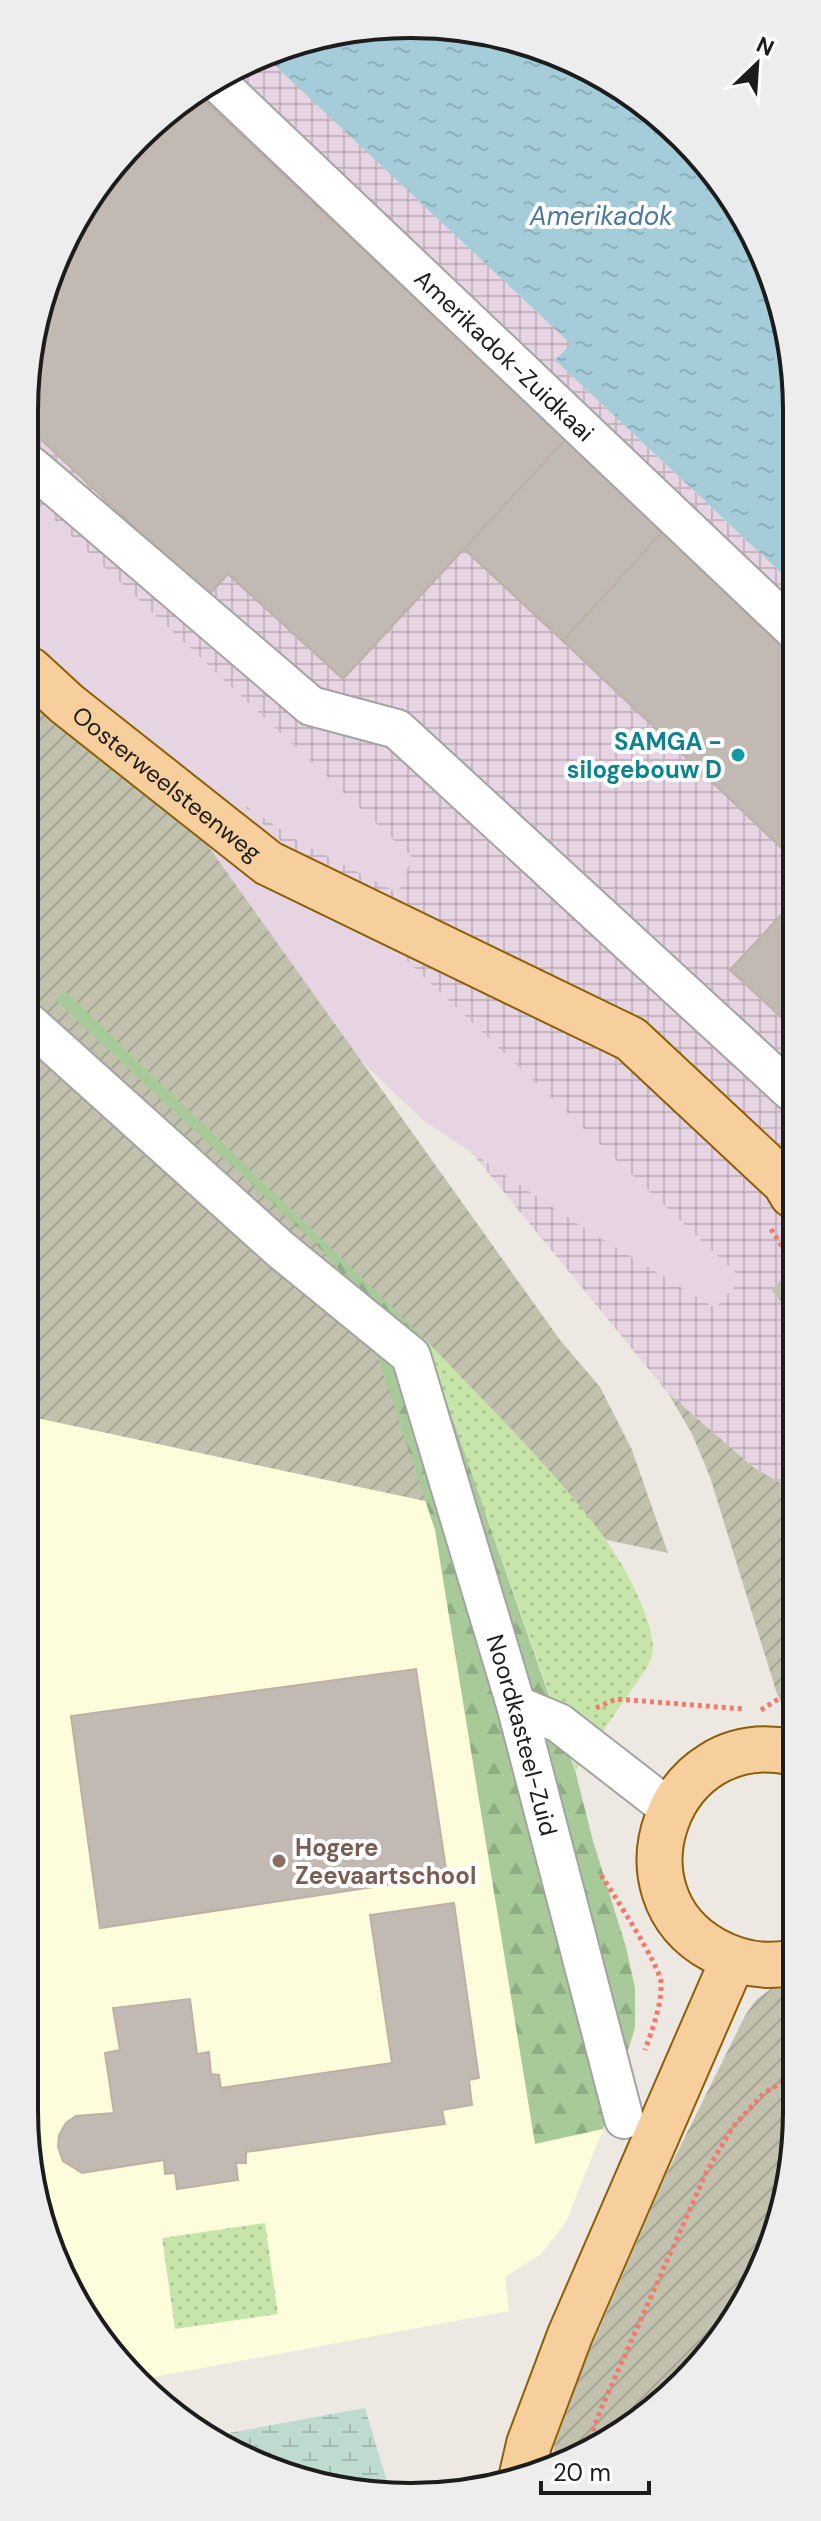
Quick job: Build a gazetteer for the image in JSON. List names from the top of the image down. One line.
{"streets":{"main road":["Oosterweelsteenweg"],"street":["Amerikadok-Zuidkaai","Noordkasteel-Zuid"]},"water":["Amerikadok"],"places":["SAMGA - silogebouw D","Hogere Zeevaartschool"],"scale_bar":"20 m","north":"top right"}
